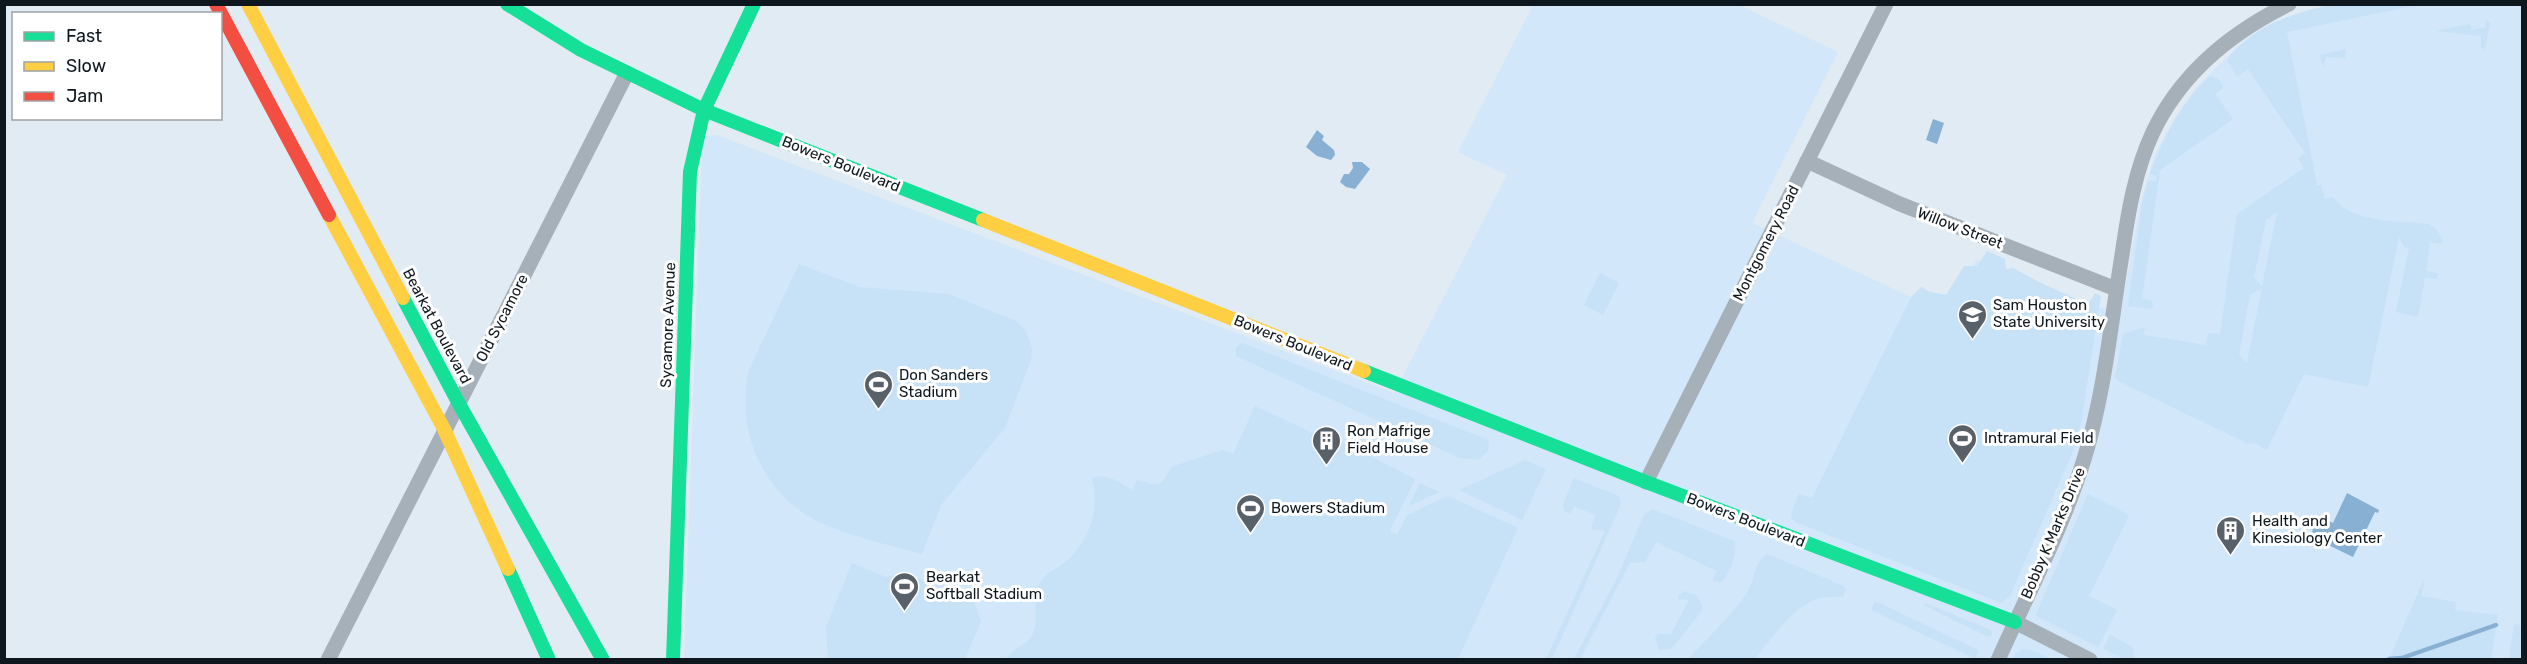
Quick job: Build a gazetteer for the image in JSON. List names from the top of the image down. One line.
{"streets":{"street":["Bowers Boulevard","Willow Street","Montgomery Road","Old Sycamore","Sycamore Avenue","Bearkat Boulevard","Bobby K Marks Drive"]},"crossings":[["Bowers Boulevard","Montgomery Road"],["Bowers Boulevard","Old Sycamore"],["Bowers Boulevard","Sycamore Avenue"],["Bowers Boulevard","Bobby K Marks Drive"],["Willow Street","Montgomery Road"],["Willow Street","Bobby K Marks Drive"],["Old Sycamore","Bearkat Boulevard"]],"places":{"school or university":["Sam Houston State University"],"sports":["Don Sanders Stadium","Intramural Field","Bowers Stadium","Bearkat Softball Stadium"],"building":["Ron Mafrige Field House","Health and Kinesiology Center"]},"legend":["Fast","Slow","Jam"]}
